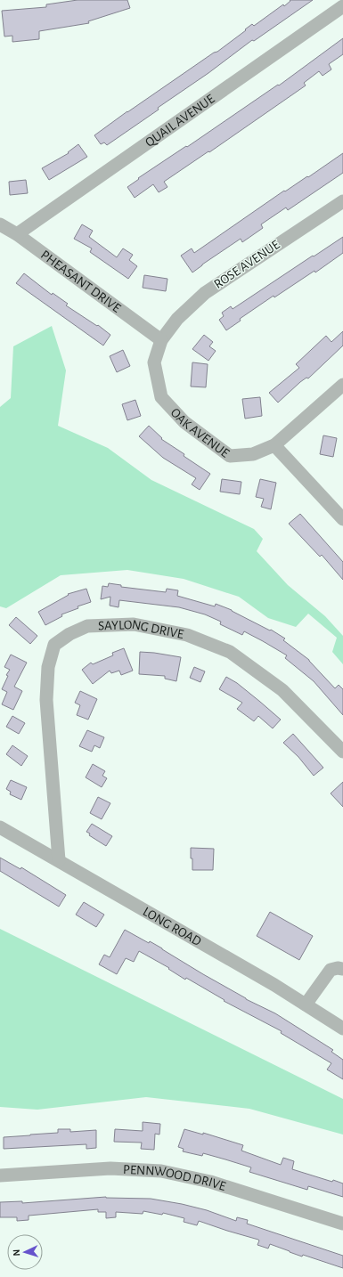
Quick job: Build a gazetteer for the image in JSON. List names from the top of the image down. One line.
{"streets":{"street":["QUAIL AVENUE","ROSE AVENUE","PHEASANT DRIVE","OAK AVENUE","SAYLONG DRIVE","LONG ROAD","PENNWOOD DRIVE"]},"crossings":[["QUAIL AVENUE","PHEASANT DRIVE"],["ROSE AVENUE","PHEASANT DRIVE"],["ROSE AVENUE","OAK AVENUE"],["PHEASANT DRIVE","OAK AVENUE"],["SAYLONG DRIVE","LONG ROAD"]],"north":"left"}
